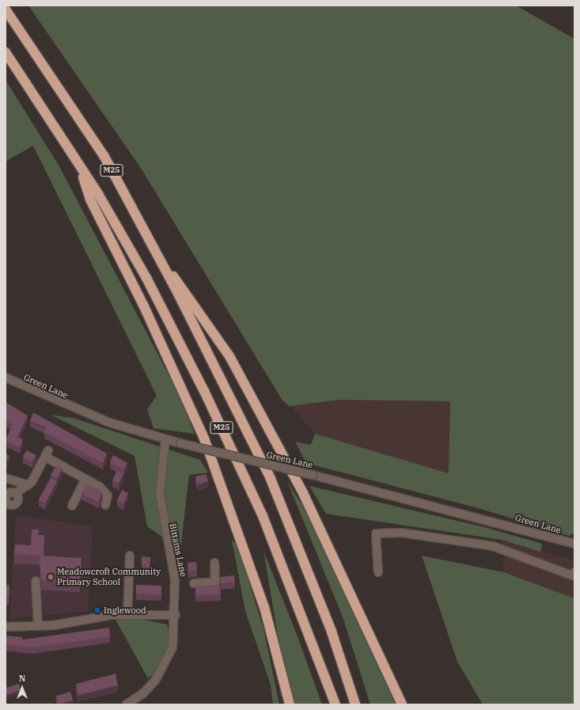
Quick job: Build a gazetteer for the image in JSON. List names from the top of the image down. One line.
{"streets":{"highway":["M25"],"street":["Green Lane","Bittams Lane"]},"crossings":[["Green Lane","Bittams Lane"]],"places":["Meadowcroft Community Primary School","Inglewood"],"north":"top"}
